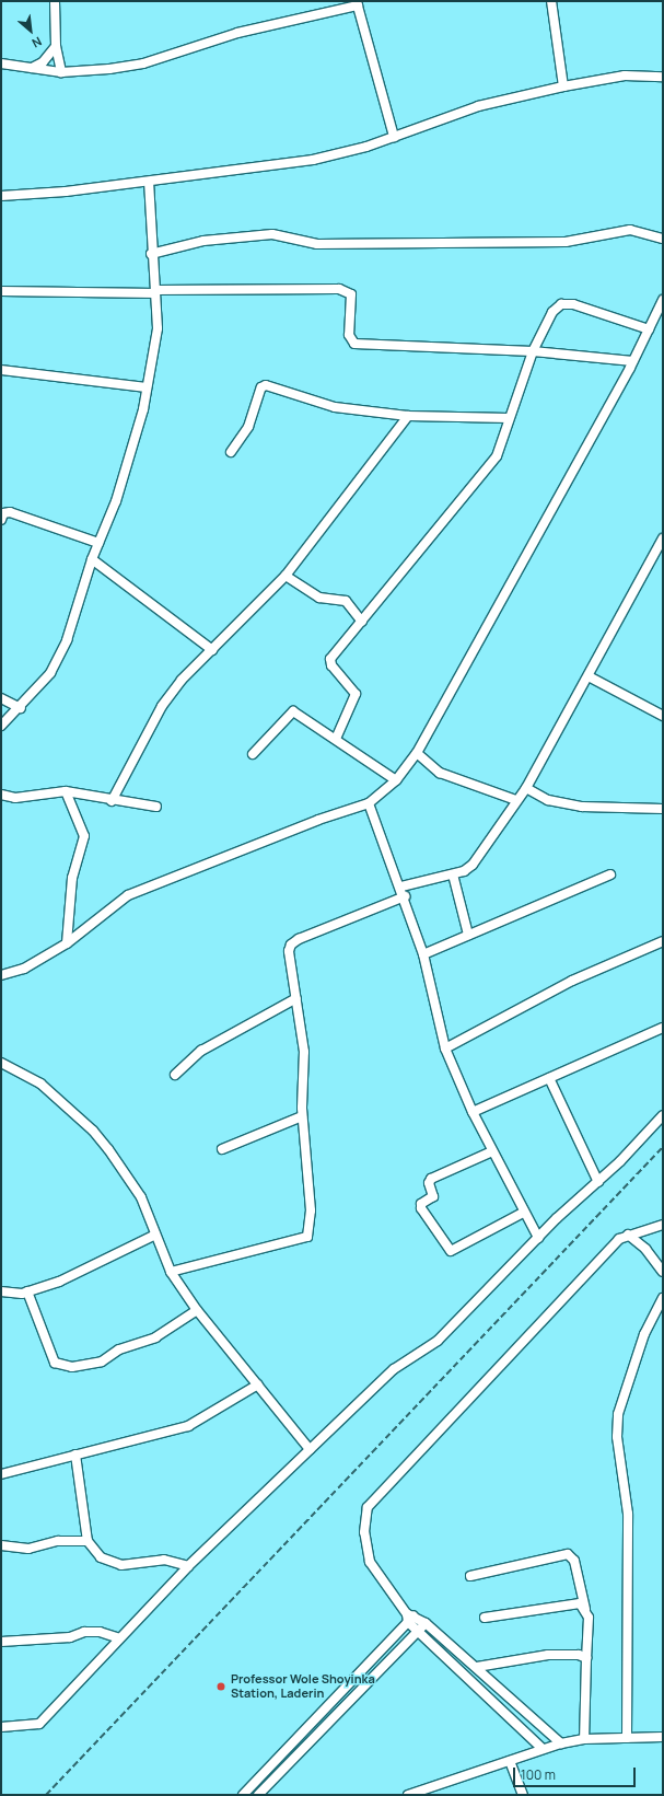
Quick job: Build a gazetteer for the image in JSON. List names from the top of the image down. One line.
{"places":["Professor Wole Shoyinka Station, Laderin"],"scale_bar":"100 m","north":"bottom right"}
